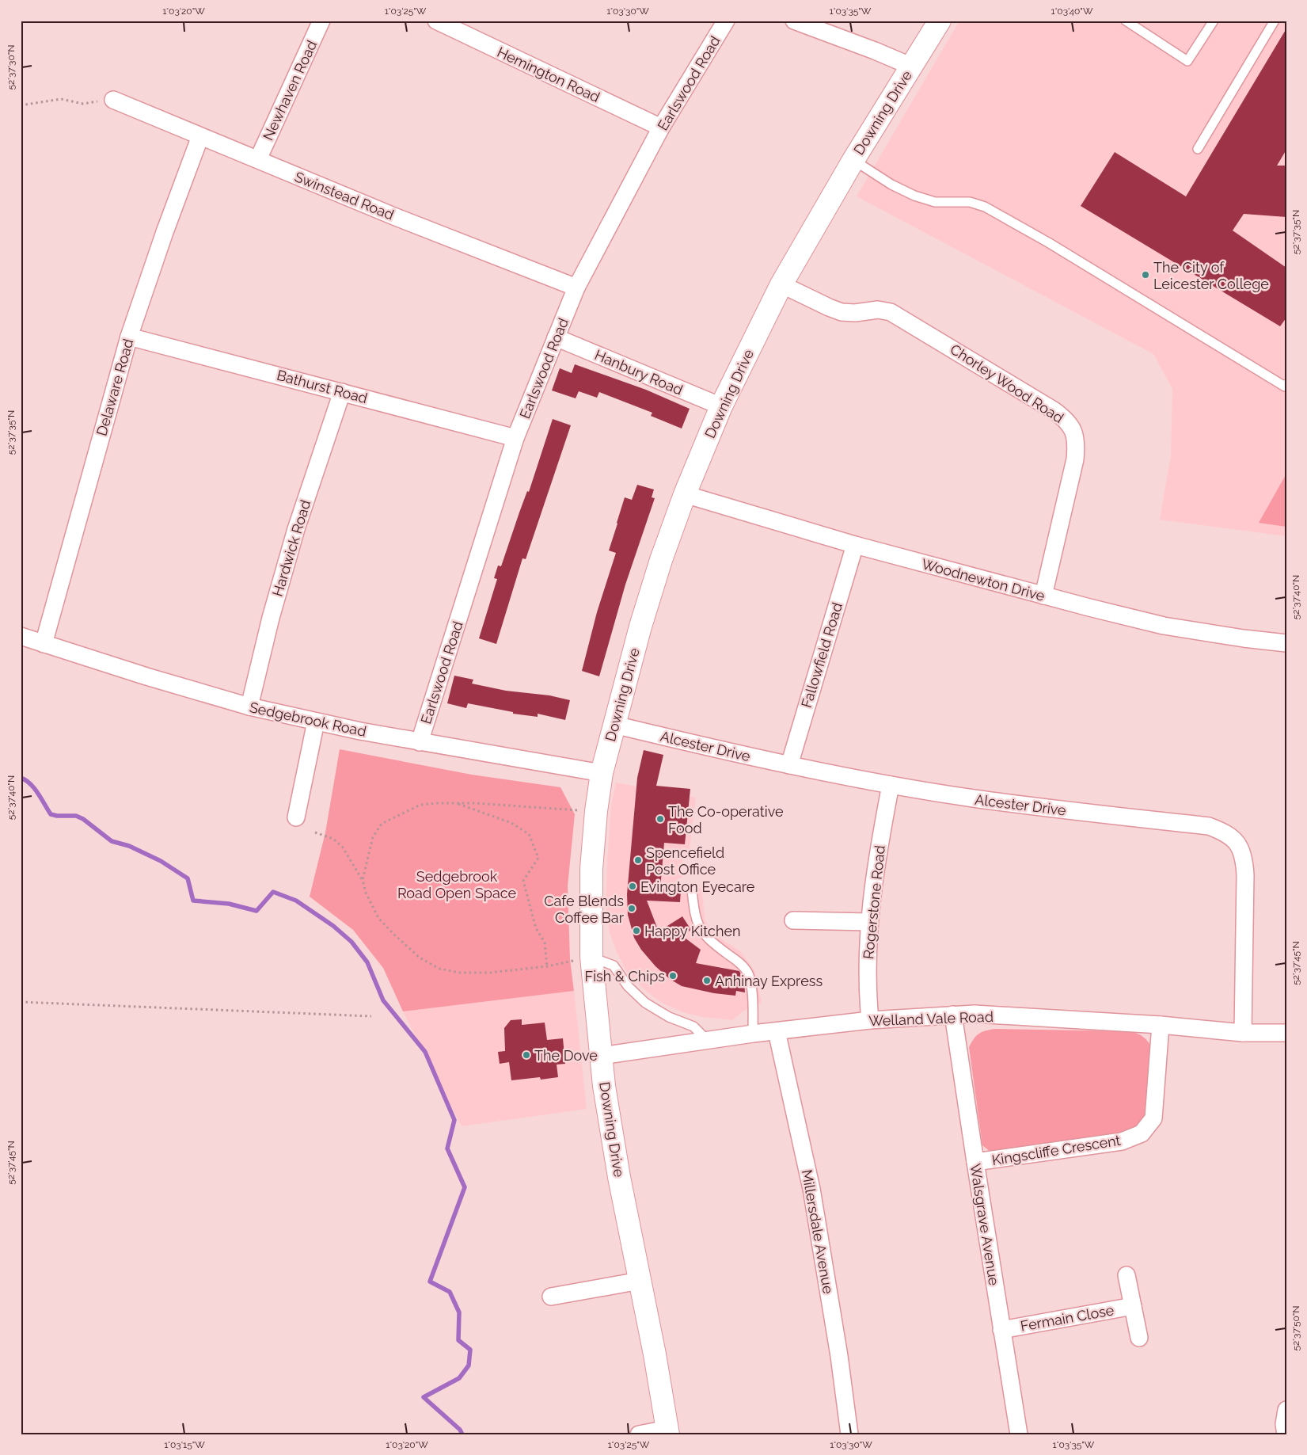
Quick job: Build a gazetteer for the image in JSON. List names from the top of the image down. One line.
{"streets":{"street":["Hemington Road","Earlswood Road","Newhaven Road","Downing Drive","Swinstead Road","Hanbury Road","Chorley Wood Road","Bathurst Road","Delaware Road","Hardwick Road","Woodnewton Drive","Fallowfield Road","Sedgebrook Road","Alcester Drive","Rogerstone Road","Welland Vale Road","Kingscliffe Crescent","Walsgrave Avenue","Millersdale Avenue","Fermain Close"]},"crossings":[["Hemington Road","Earlswood Road"],["Earlswood Road","Swinstead Road"],["Earlswood Road","Hanbury Road"],["Earlswood Road","Bathurst Road"],["Earlswood Road","Sedgebrook Road"],["Newhaven Road","Swinstead Road"],["Downing Drive","Hanbury Road"],["Downing Drive","Chorley Wood Road"],["Downing Drive","Woodnewton Drive"],["Downing Drive","Sedgebrook Road"],["Downing Drive","Alcester Drive"],["Downing Drive","Welland Vale Road"],["Swinstead Road","Delaware Road"],["Chorley Wood Road","Woodnewton Drive"],["Bathurst Road","Delaware Road"],["Bathurst Road","Hardwick Road"],["Delaware Road","Sedgebrook Road"],["Hardwick Road","Sedgebrook Road"],["Woodnewton Drive","Fallowfield Road"],["Fallowfield Road","Alcester Drive"],["Alcester Drive","Rogerstone Road"],["Alcester Drive","Welland Vale Road"],["Rogerstone Road","Welland Vale Road"],["Welland Vale Road","Kingscliffe Crescent"],["Welland Vale Road","Walsgrave Avenue"],["Welland Vale Road","Millersdale Avenue"],["Kingscliffe Crescent","Walsgrave Avenue"],["Walsgrave Avenue","Fermain Close"]],"parks":["Sedgebrook Road Open Space"],"places":["The City of Leicester College","The Co-operative Food","Spencefield Post Office","Evington Eyecare","Cafe Blends Coffee Bar","Happy Kitchen","Fish & Chips","Anhinay Express","The Dove"],"coordinates":["1°03'20\"W","1°03'25\"W","1°03'30\"W","1°03'35\"W","1°03'40\"W","52°37'30\"N","52°37'35\"N","52°37'40\"N","52°37'45\"N","52°37'50\"N","1°03'15\"W"]}
